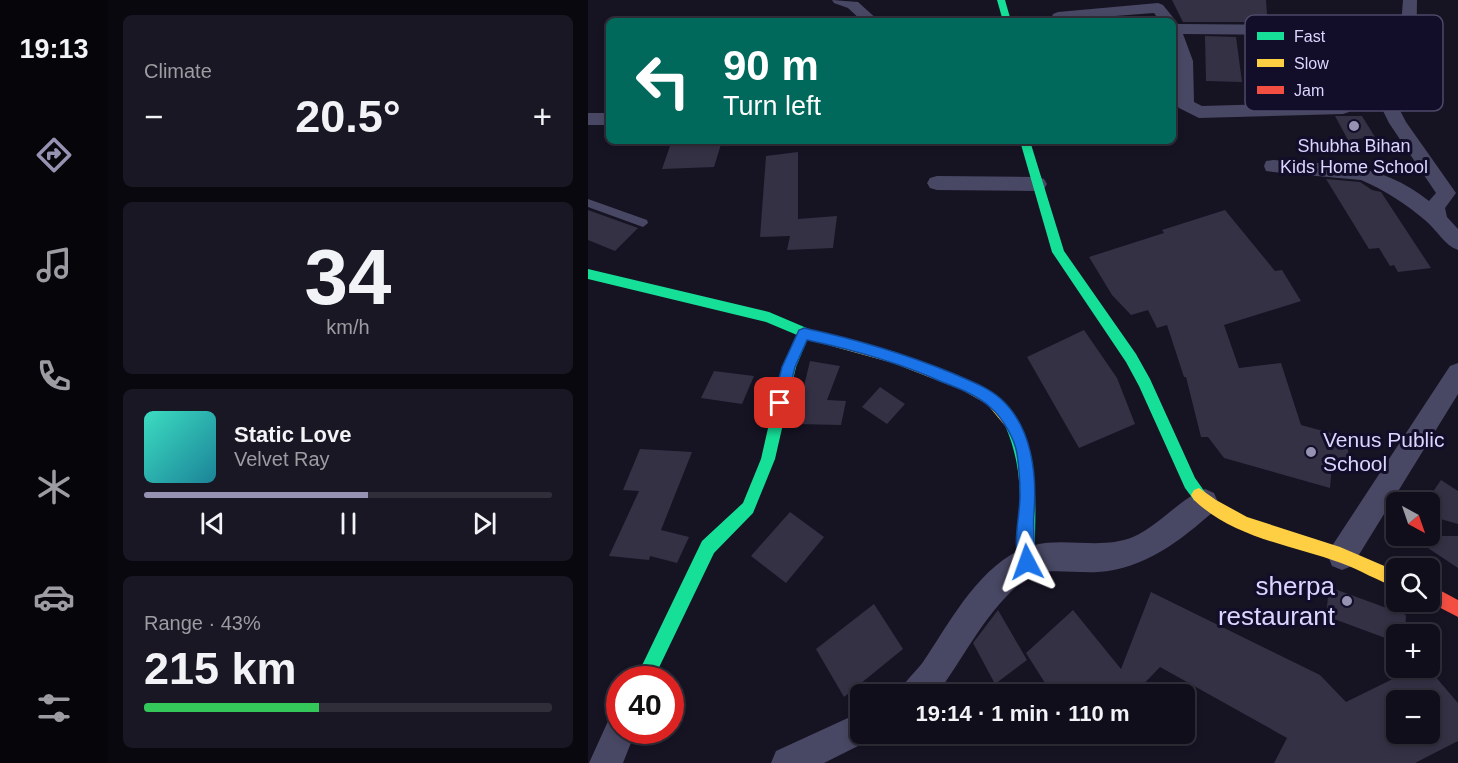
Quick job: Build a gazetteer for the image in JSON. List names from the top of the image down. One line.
{"places":["Shubha Bihan Kids Home School","Venus Public School","sherpa restaurant"],"legend":["Fast","Slow","Jam"],"north":"bottom right","page":{"tabs":"19:13","tile":["Climate",["34","km/h"],["Range · 43%","215 km"]],"turn":["90 m","Turn left"],"heat":["−","20.5°","+"],"song":["Static Love","Velvet Ray"],"map_buttons":["+","−"],"limit":"40","trip":"19:14 · 1 min · 110 m"}}
